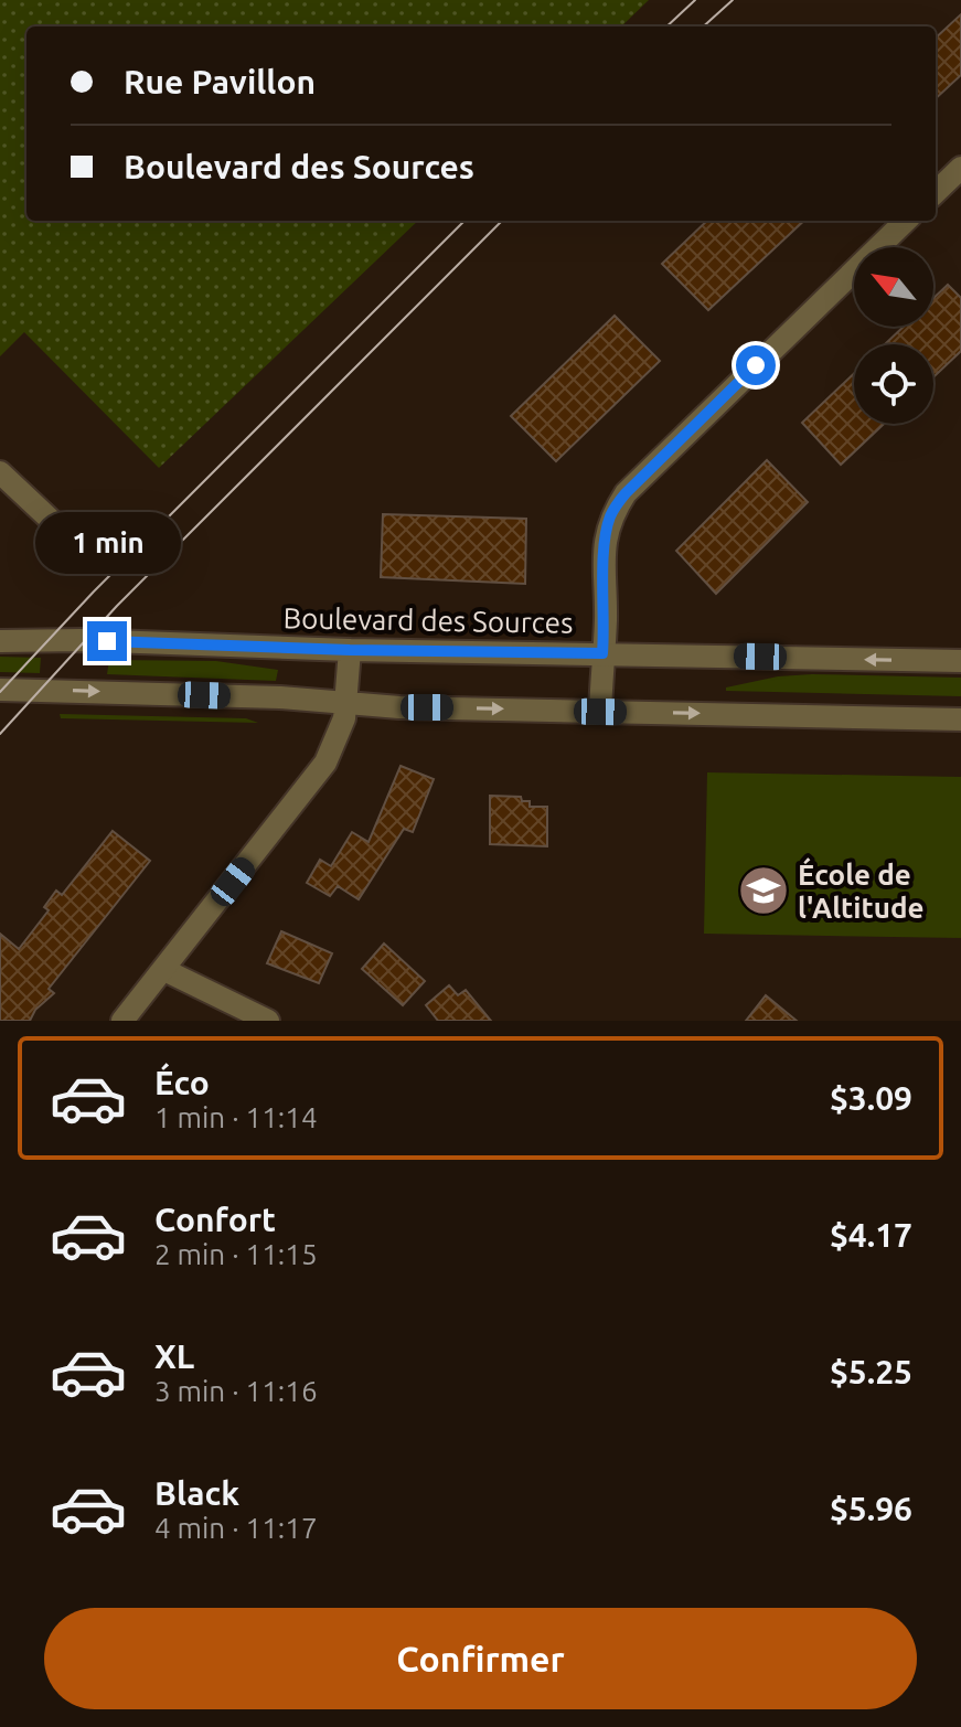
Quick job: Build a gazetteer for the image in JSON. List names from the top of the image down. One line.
{"streets":{"street":["Boulevard des Sources"]},"places":{"school or university":["École de l'Altitude"]},"north":"top left","page":{"banner":["Rue Pavillon","Boulevard des Sources"],"bubble":"1 min","list":[{"name":"Éco","note":"1 min · 11:14","value":"$3.09"},{"name":"Confort","note":"2 min · 11:15","value":"$4.17"},{"name":"XL","note":"3 min · 11:16","value":"$5.25"},{"name":"Black","note":"4 min · 11:17","value":"$5.96"}],"buttons":"Confirmer"}}
